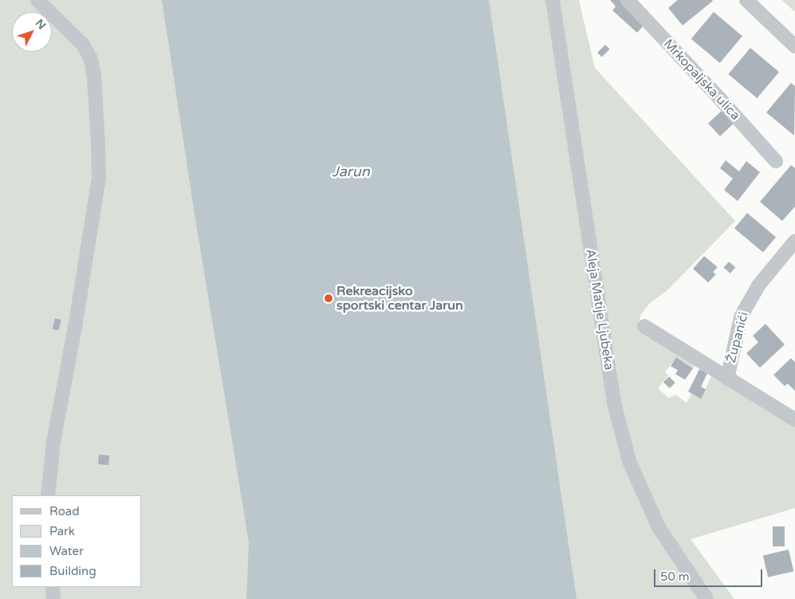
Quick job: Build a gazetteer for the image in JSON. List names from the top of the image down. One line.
{"streets":{"street":["Mrkopaljska ulica","Aleja Matije Ljubeka","Županići"]},"water":["Jarun"],"places":["Rekreacijsko sportski centar Jarun"],"legend":["Road","Park","Water","Building"],"scale_bar":"50 m","north":"top right"}
